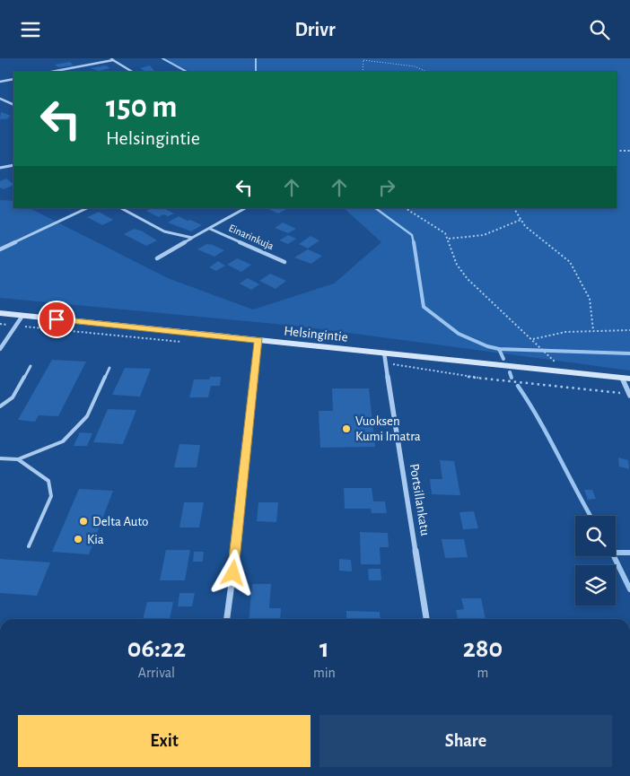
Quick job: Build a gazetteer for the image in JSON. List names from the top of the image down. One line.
{"streets":{"main road":["Helsingintie"],"street":["Einarinkuja","Portsillankatu"]},"crossings":[["Helsingintie","Portsillankatu"]],"places":["Vuoksen Kumi Imatra","Delta Auto","Kia"],"page":{"header":"Drivr","turn":["150 m","Helsingintie"],"eta":["06:22","Arrival","1","min","280","m"],"buttons":["Exit","Share"]}}
